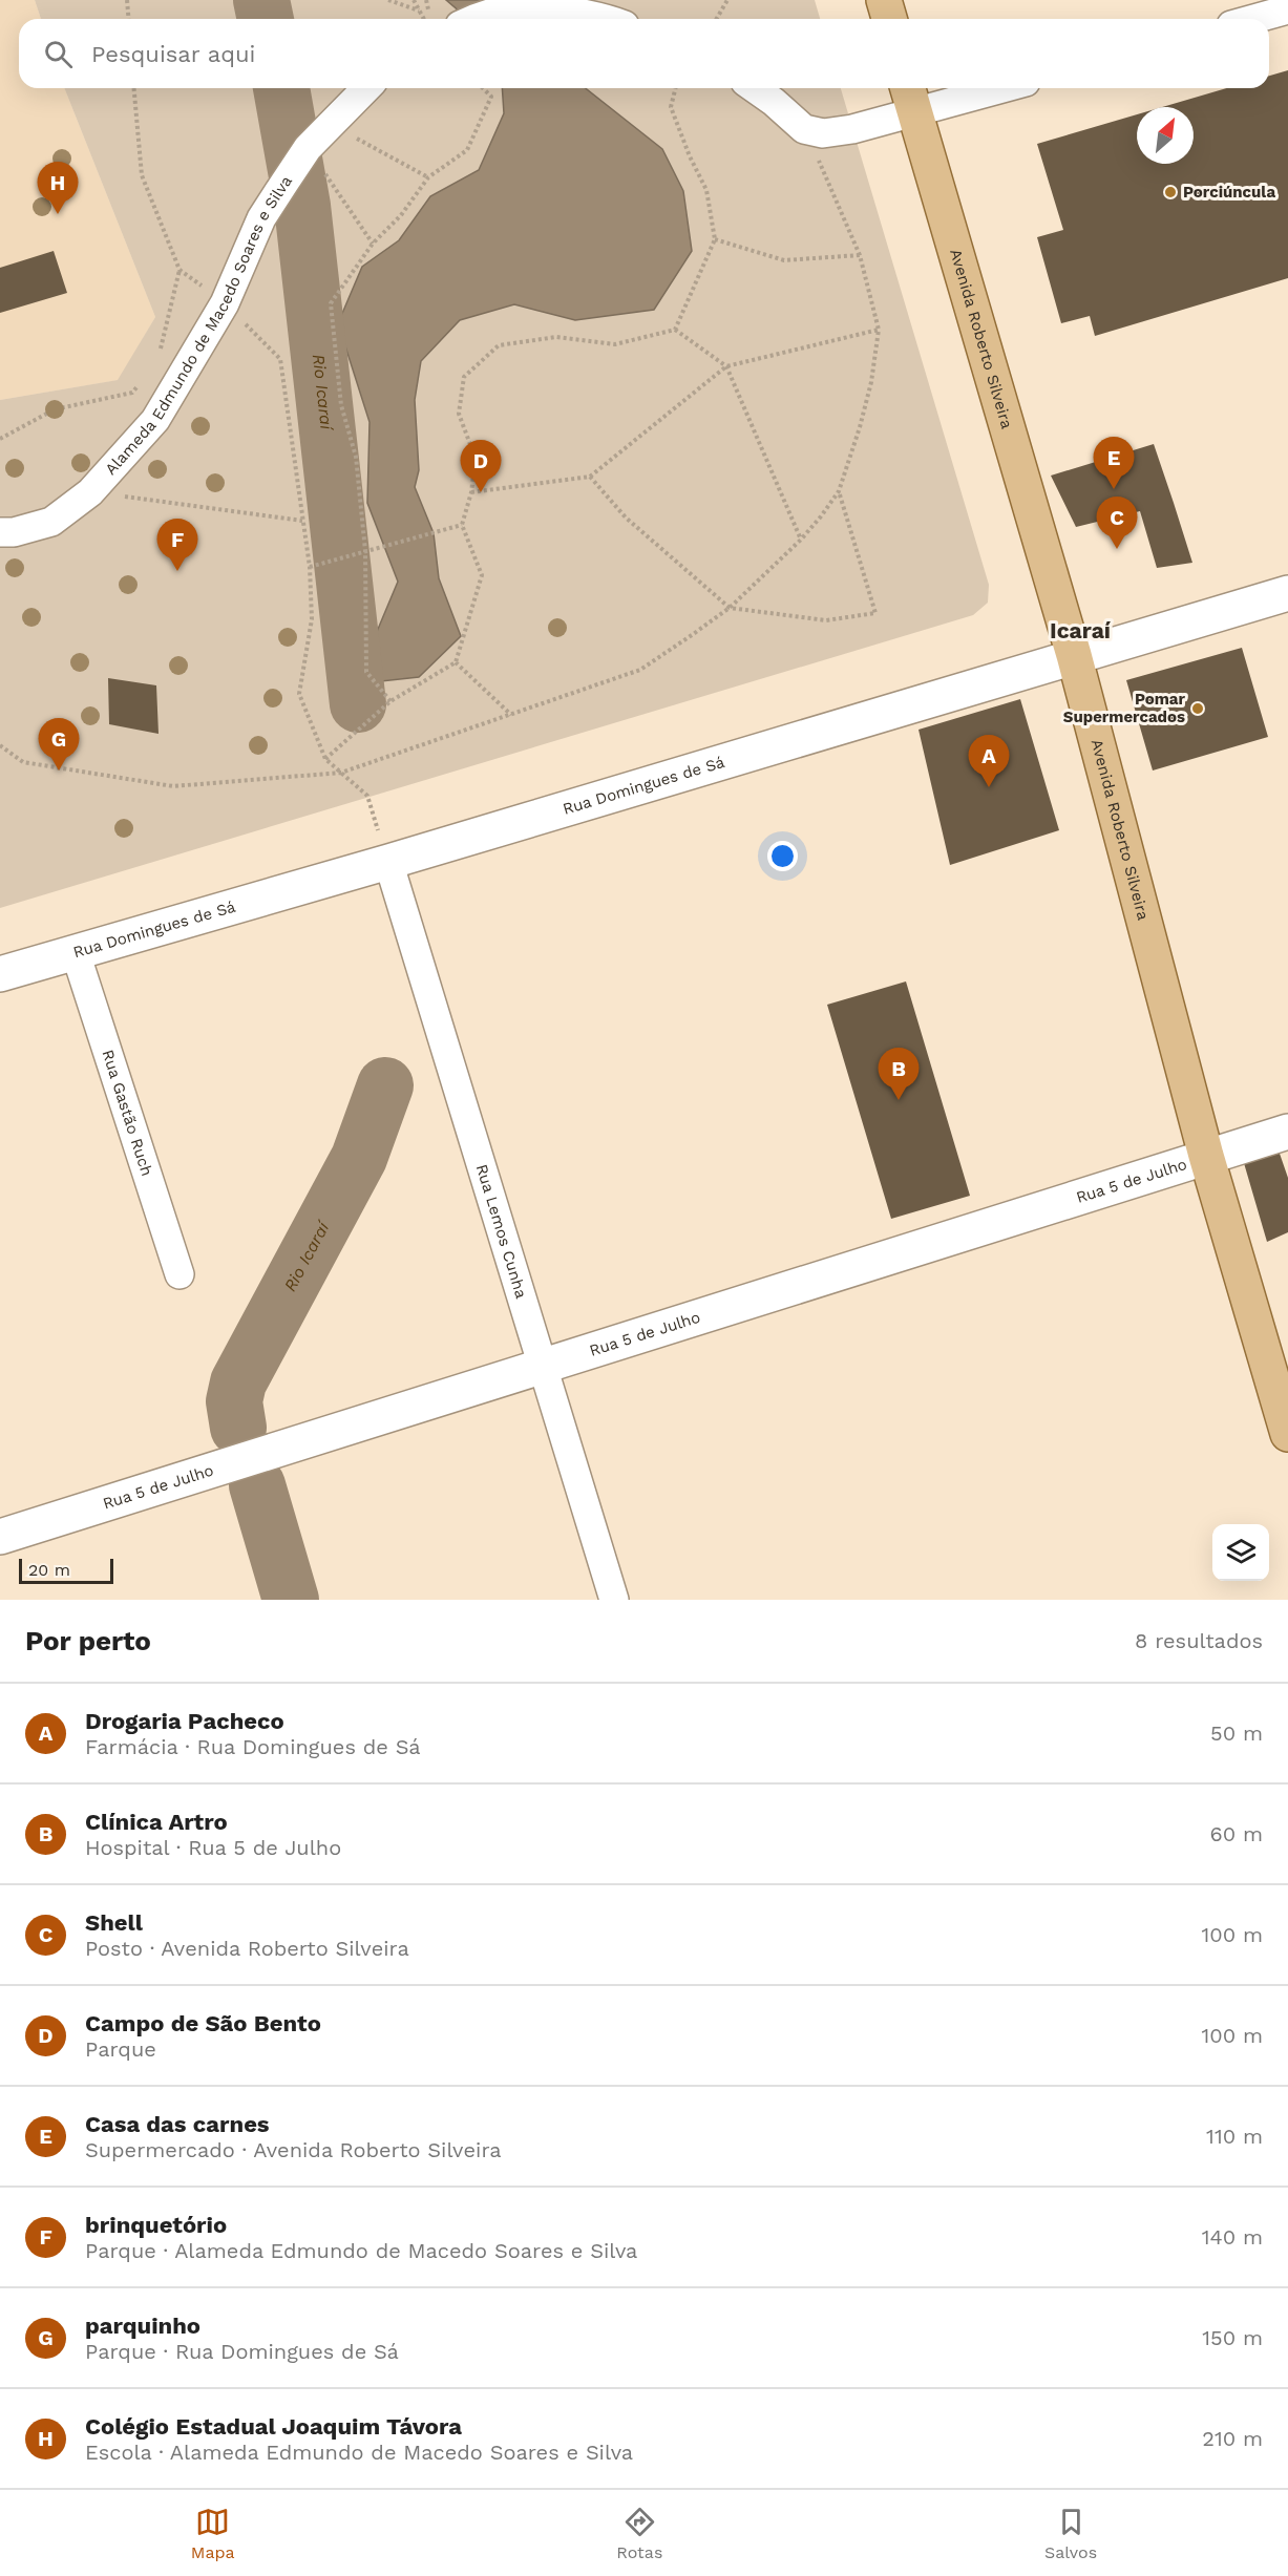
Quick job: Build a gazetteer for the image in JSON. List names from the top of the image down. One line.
{"streets":{"main road":["Avenida Roberto Silveira"],"street":["Alameda Edmundo de Macedo Soares e Silva","Rua Domingues de Sá","Rua Gastão Ruch","Rua 5 de Julho","Rua Lemos Cunha"]},"crossings":[["Avenida Roberto Silveira","Rua Domingues de Sá"],["Avenida Roberto Silveira","Rua 5 de Julho"],["Rua Domingues de Sá","Rua Gastão Ruch"],["Rua Domingues de Sá","Rua Lemos Cunha"],["Rua 5 de Julho","Rua Lemos Cunha"]],"districts":["Icaraí"],"water":["Rio Icaraí"],"places":["Porciúncula","Pomar Supermercados"],"scale_bar":"20 m","north":"top right","page":{"search":"Pesquisar aqui","pins":["H","E","D","C","F","G","A","B"],"scale":"20 m","heading":["Por perto","8 resultados"],"list":[{"mark":"A","name":"Drogaria Pacheco","note":"Farmácia · Rua Domingues de Sá","value":"50 m"},{"mark":"B","name":"Clínica Artro","note":"Hospital · Rua 5 de Julho","value":"60 m"},{"mark":"C","name":"Shell","note":"Posto · Avenida Roberto Silveira","value":"100 m"},{"mark":"D","name":"Campo de São Bento","note":"Parque","value":"100 m"},{"mark":"E","name":"Casa das carnes","note":"Supermercado · Avenida Roberto Silveira","value":"110 m"},{"mark":"F","name":"brinquetório","note":"Parque · Alameda Edmundo de Macedo Soares e Silva","value":"140 m"},{"mark":"G","name":"parquinho","note":"Parque · Rua Domingues de Sá","value":"150 m"},{"mark":"H","name":"Colégio Estadual Joaquim Távora","note":"Escola · Alameda Edmundo de Macedo Soares e Silva","value":"210 m"}],"nav":["Mapa","Rotas","Salvos"]}}
